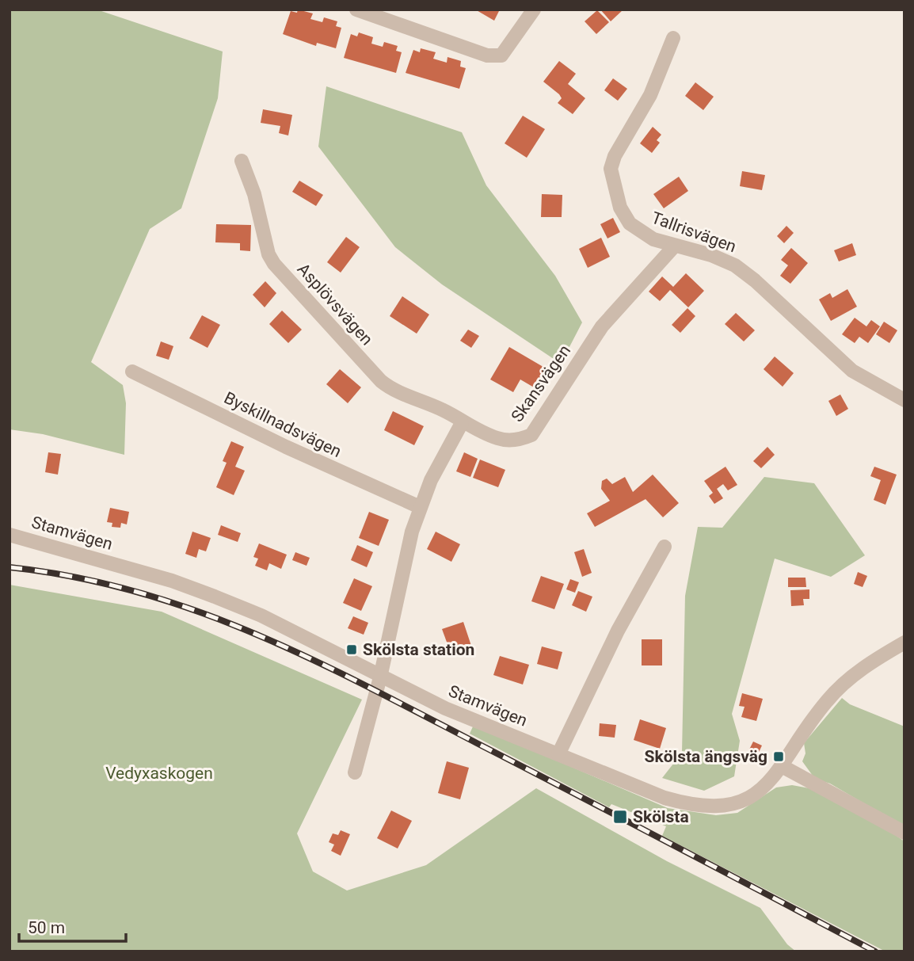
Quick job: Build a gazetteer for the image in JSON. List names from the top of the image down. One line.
{"streets":{"street":["Tallrisvägen","Asplövsvägen","Skansvägen","Byskillnadsvägen","Stamvägen"]},"crossings":[["Tallrisvägen","Skansvägen"],["Asplövsvägen","Skansvägen"]],"parks":["Vedyxaskogen"],"places":{"transit":["Skölsta station","Skölsta ängsväg","Skölsta"]},"scale_bar":"50 m"}
